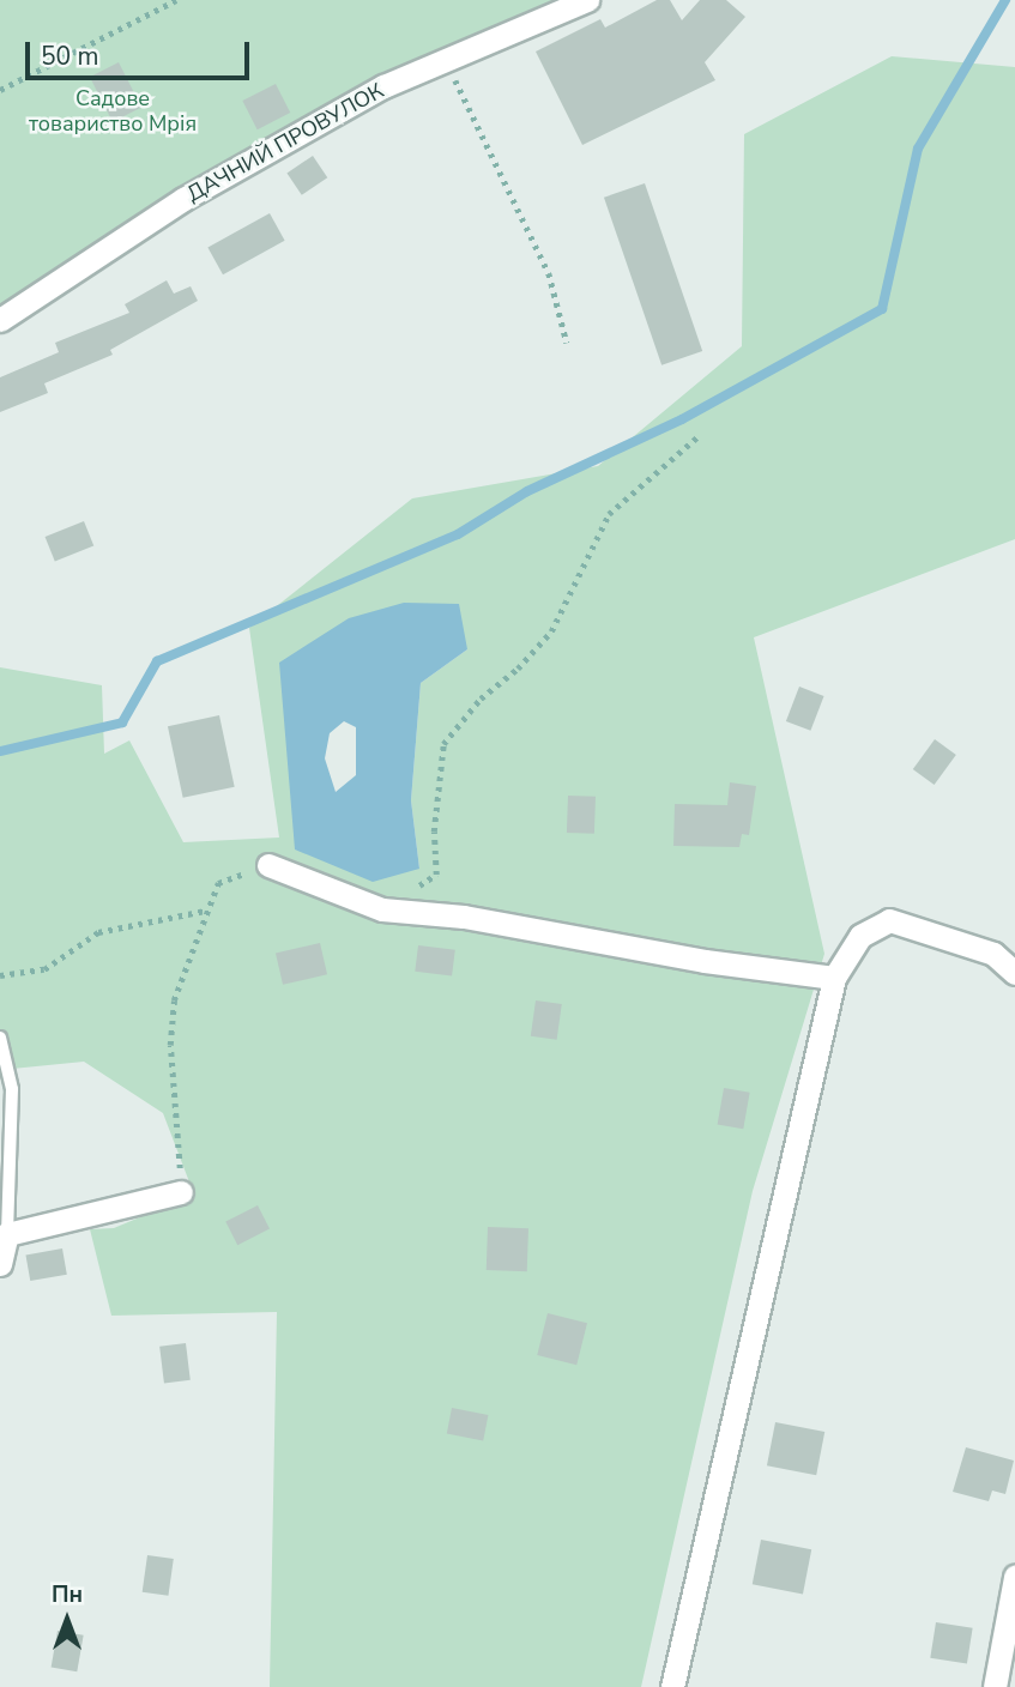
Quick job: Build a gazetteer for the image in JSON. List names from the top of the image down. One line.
{"streets":{"street":["ДАЧНИЙ ПРОВУЛОК"]},"parks":["Садове товариство Мрія"],"scale_bar":"50 m","north":"top"}
